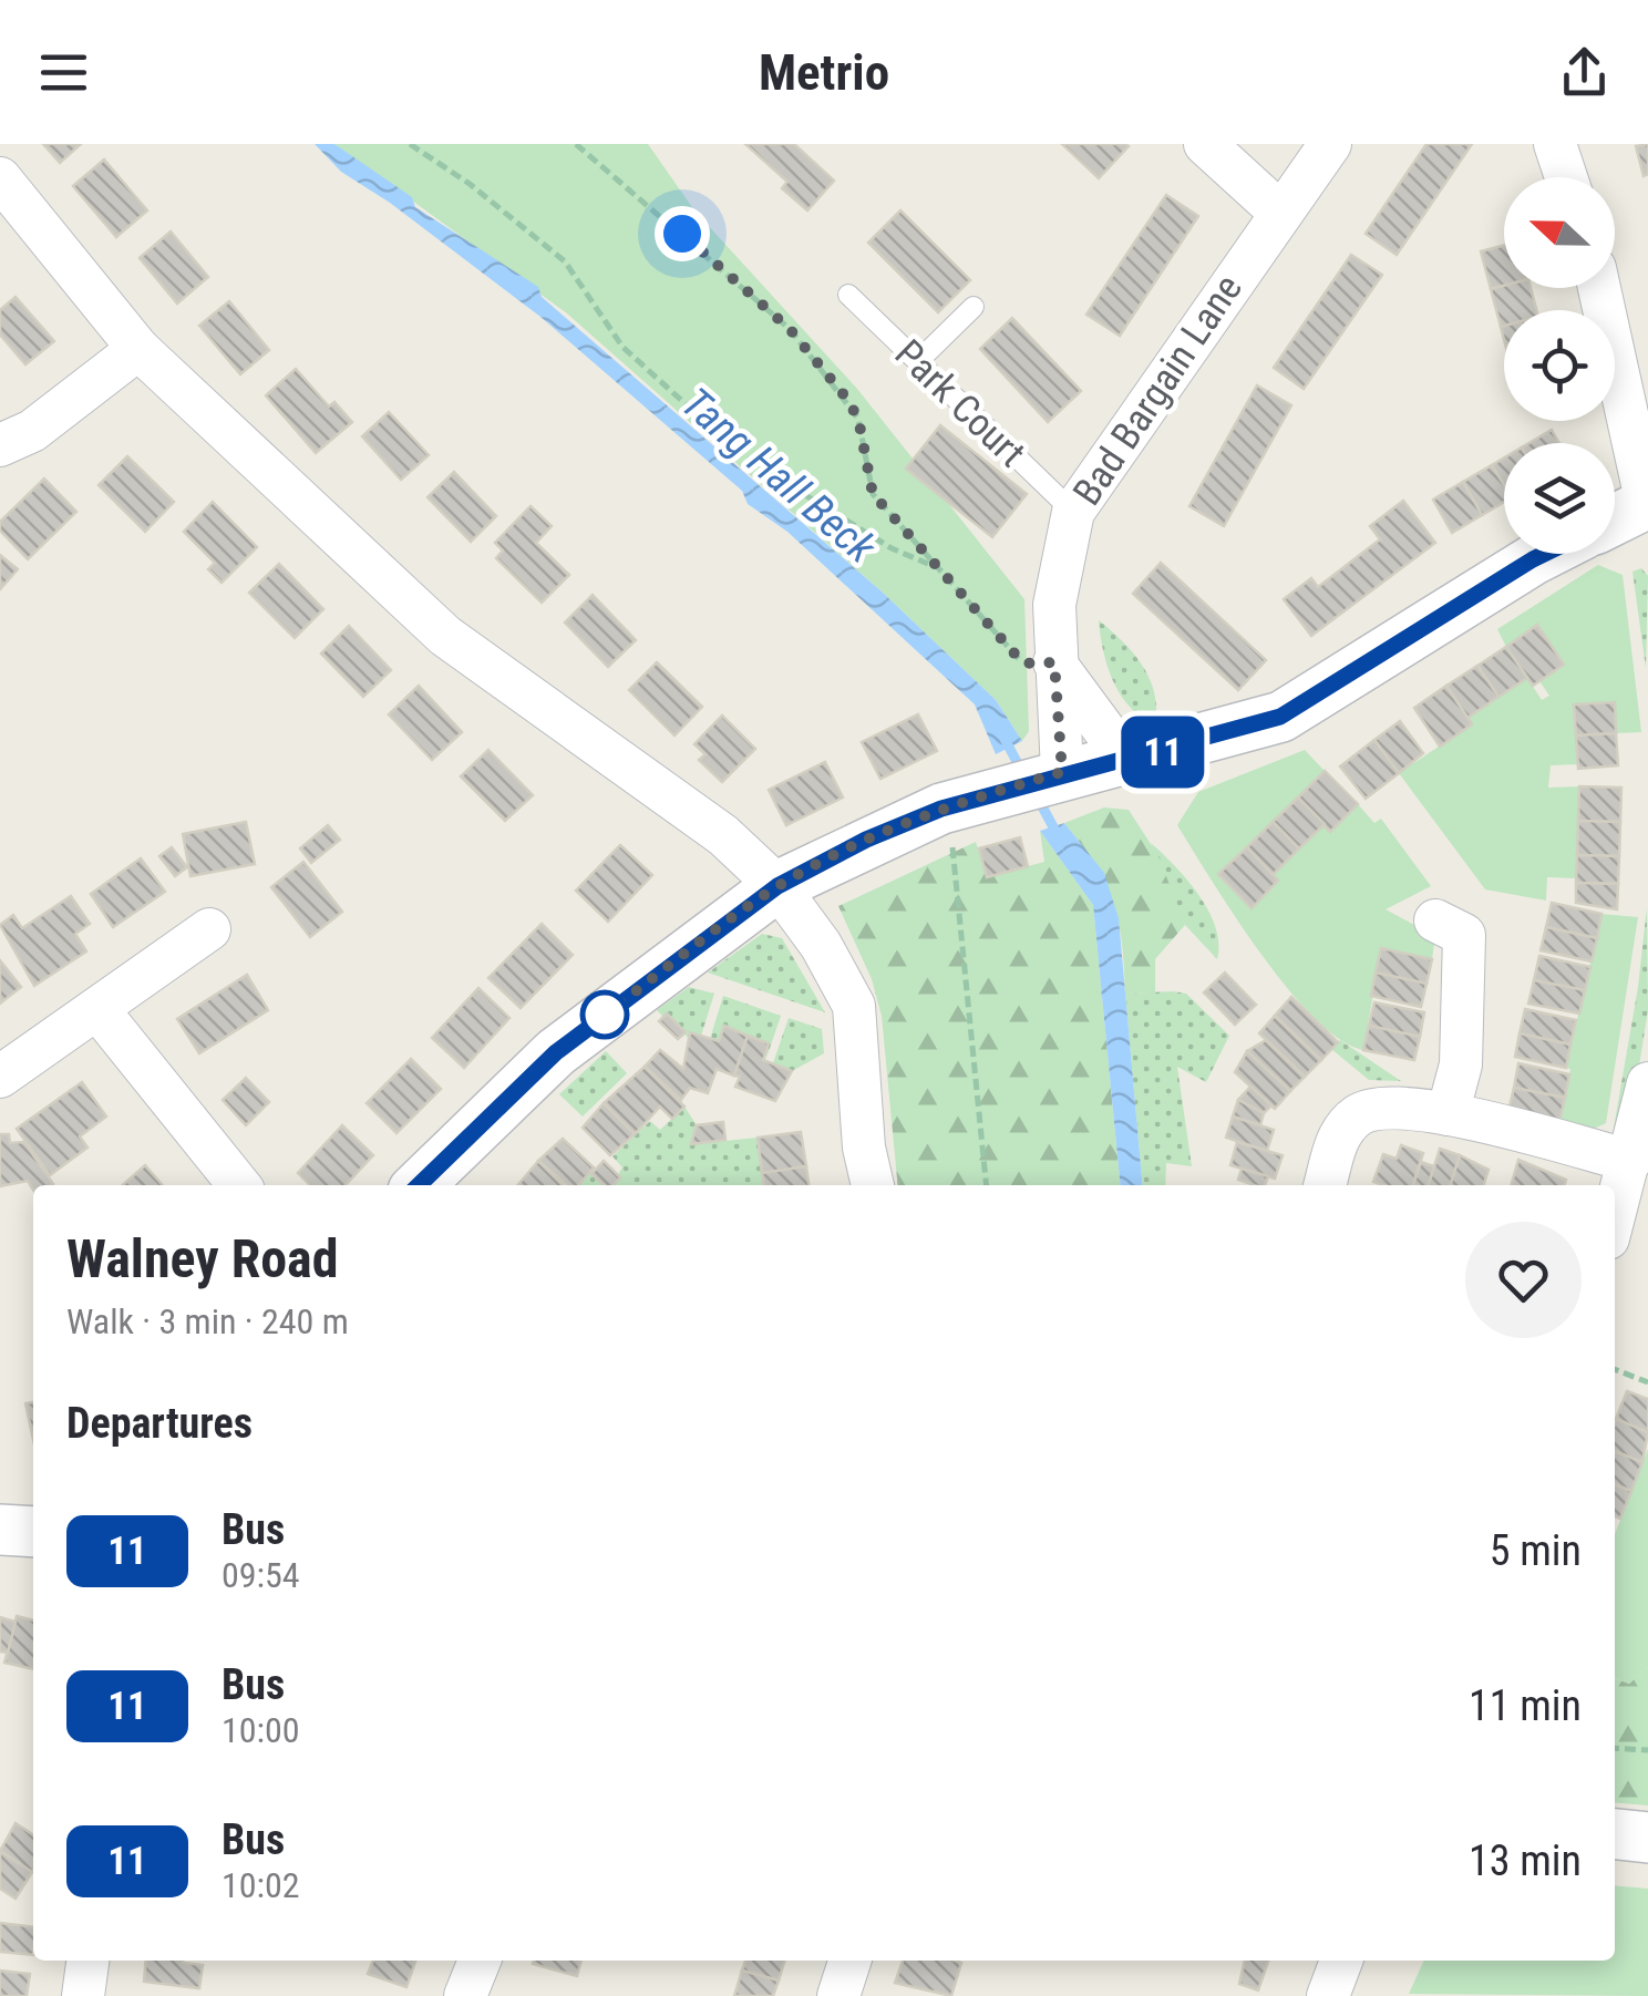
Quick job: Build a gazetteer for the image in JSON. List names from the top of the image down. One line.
{"streets":{"street":["Bad Bargain Lane"],"lane":["Park Court"]},"crossings":[["Bad Bargain Lane","Park Court"]],"water":["Tang Hall Beck"],"lines":["bus line 11"],"north":"left","page":{"header":"Metrio","on_map":"11","heading":[["Walney Road","Walk · 3 min · 240 m"],"Departures"],"list":[{"mark":"11","name":"Bus","note":"09:54","value":"5 min"},{"mark":"11","name":"Bus","note":"10:00","value":"11 min"},{"mark":"11","name":"Bus","note":"10:02","value":"13 min"}]}}
